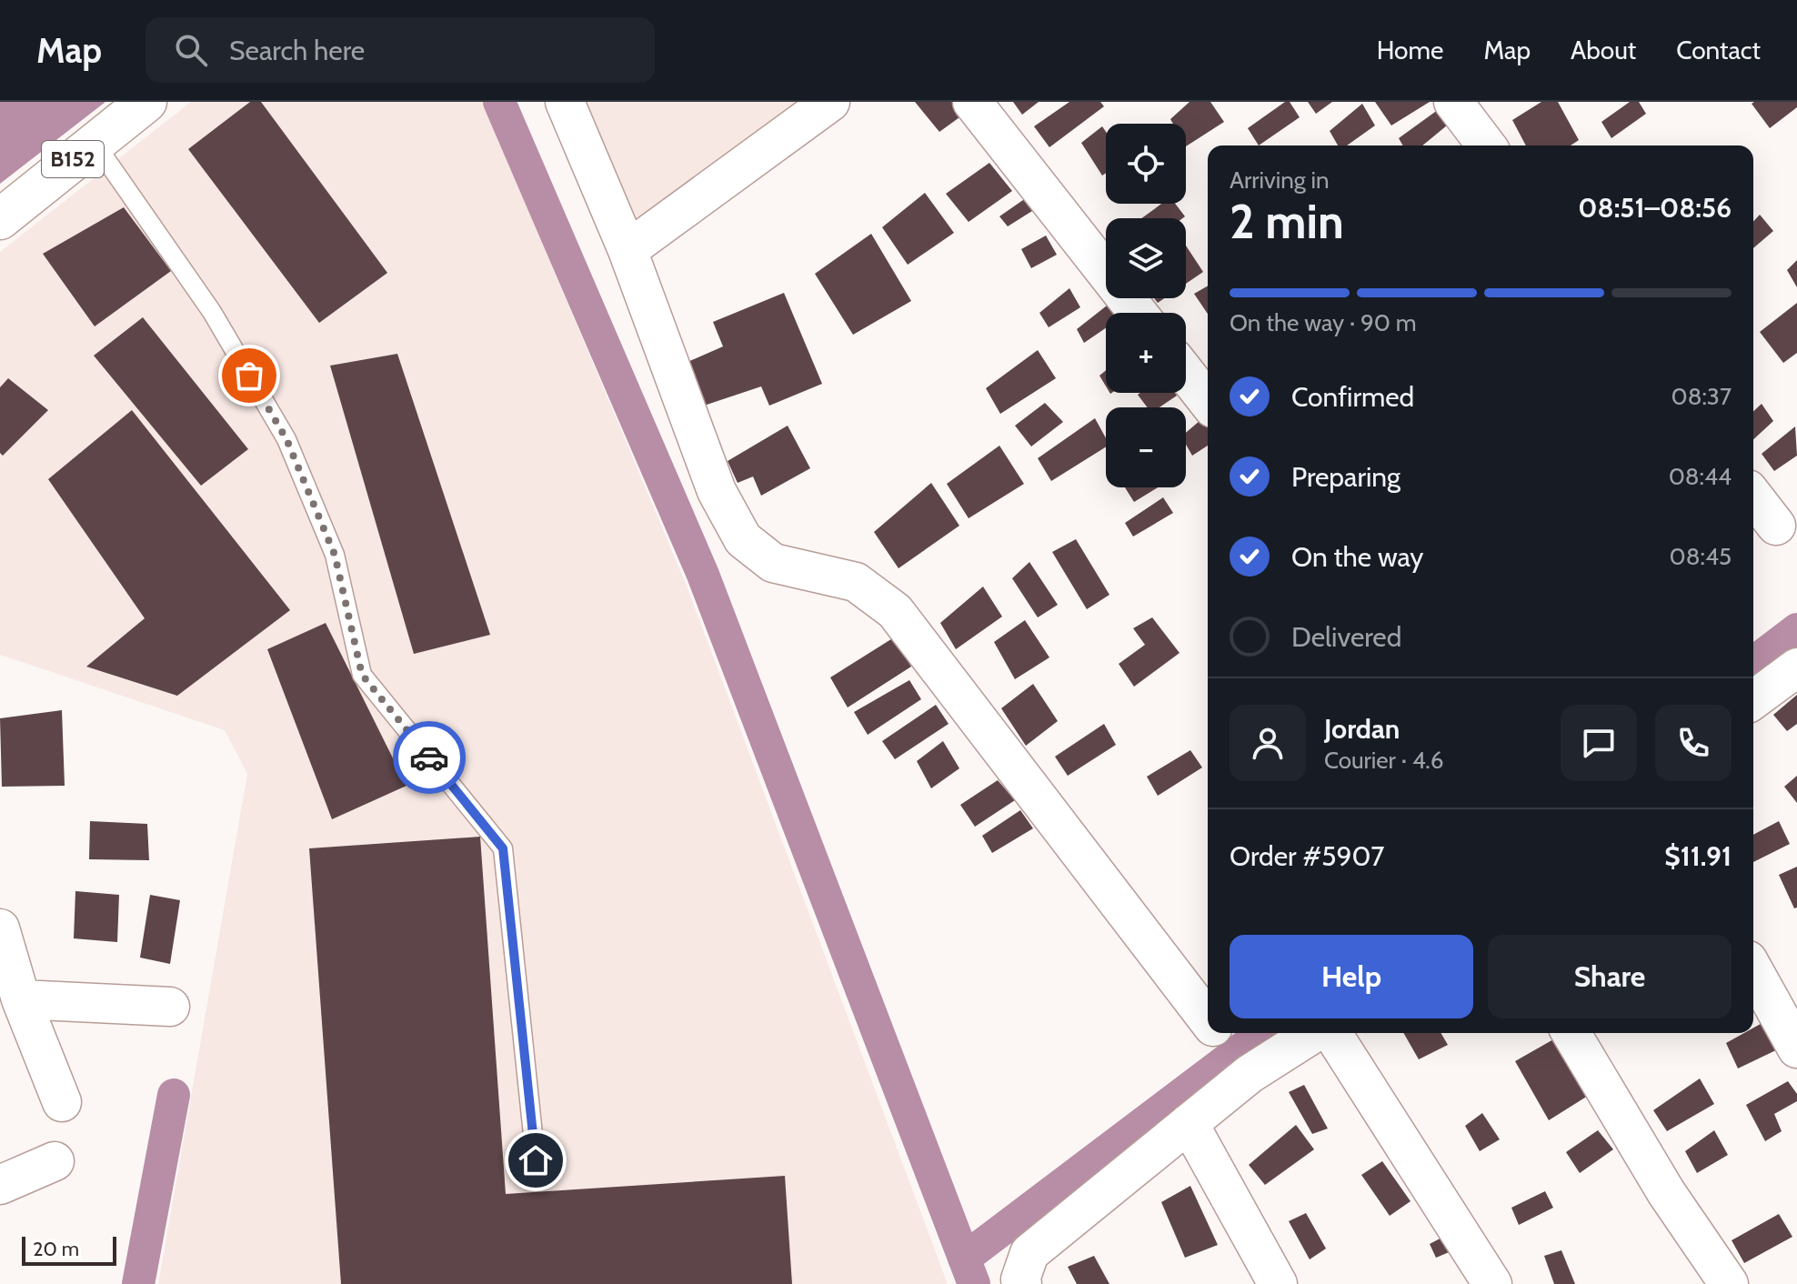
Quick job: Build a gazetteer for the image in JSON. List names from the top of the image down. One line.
{"streets":{"main road":["B152"]},"scale_bar":"20 m","page":{"header":"Map","search":"Search here","nav":["Home","Map","About","Contact"],"map_buttons":["+","−"],"heading":["2 min","Arriving in","08:51–08:56"],"panel":["Jordan","Courier · 4.6","Order #5907","$11.91"],"bar":"On the way · 90 m","list":[["Confirmed","08:37"],["Preparing","08:44"],["On the way","08:45"],"Delivered"],"buttons":["Help","Share"],"scale":"20 m"}}
